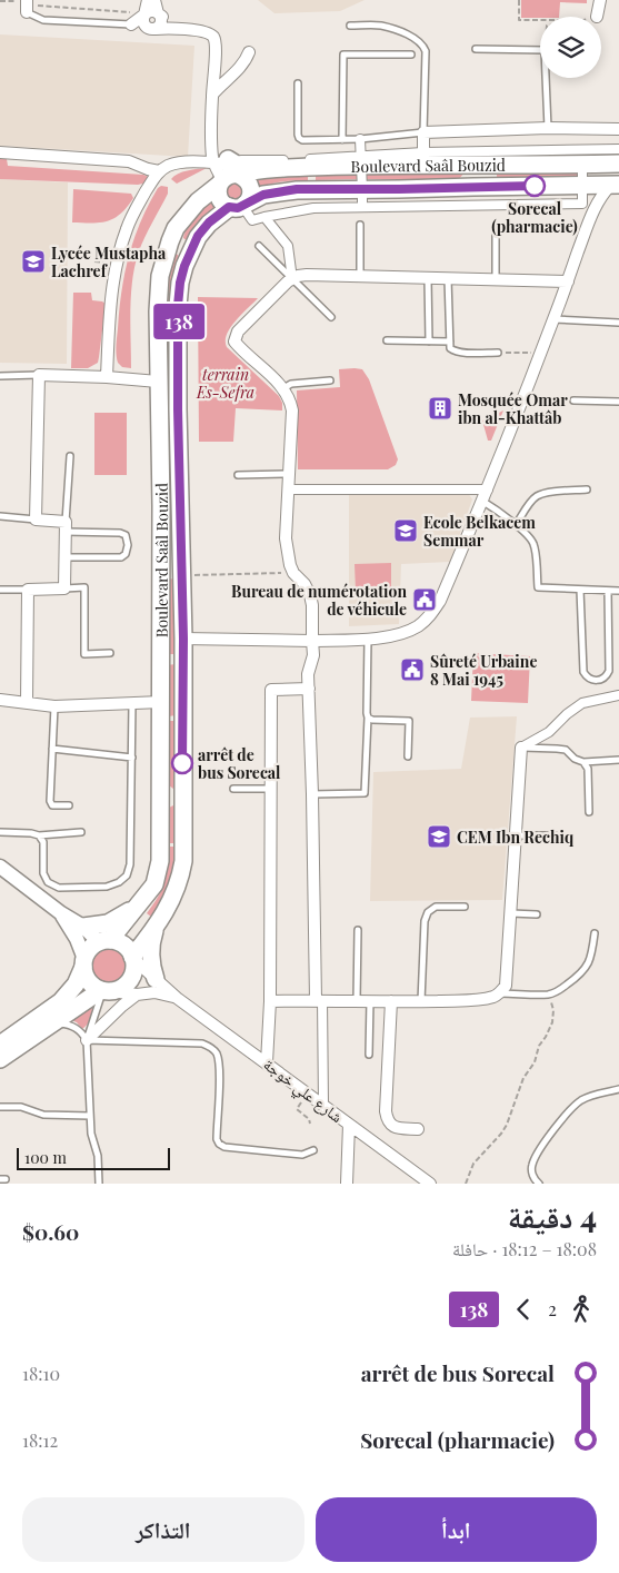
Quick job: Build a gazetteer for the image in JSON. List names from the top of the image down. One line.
{"streets":{"main road":["Boulevard Saâl Bouzid"],"street":["شارع علي خوجة"]},"crossings":[["Boulevard Saâl Bouzid","شارع علي خوجة"]],"parks":["terrain Es-Sefra"],"places":{"other":["Sorecal (pharmacie)","arrêt de bus Sorecal"],"school or university":["Lycée Mustapha Lachref","Ecole Belkacem Semmar","CEM Ibn Rechiq"],"building":["Mosquée Omar ibn al-Khattâb"],"public building":["Bureau de numérotation de véhicule","Sûreté Urbaine 8 Mai 1945"]},"lines":["bus line 138"],"scale_bar":"100 m","page":{"on_map":"138","scale":"100 m","heading":["4 دقيقة","18:08 – 18:12 · حافلة","$0.60"],"legs":["2","138"],"list":[{"name":"arrêt de bus Sorecal","value":"18:10"},{"name":"Sorecal (pharmacie)","value":"18:12"}],"buttons":["ابدأ","التذاكر"]}}
